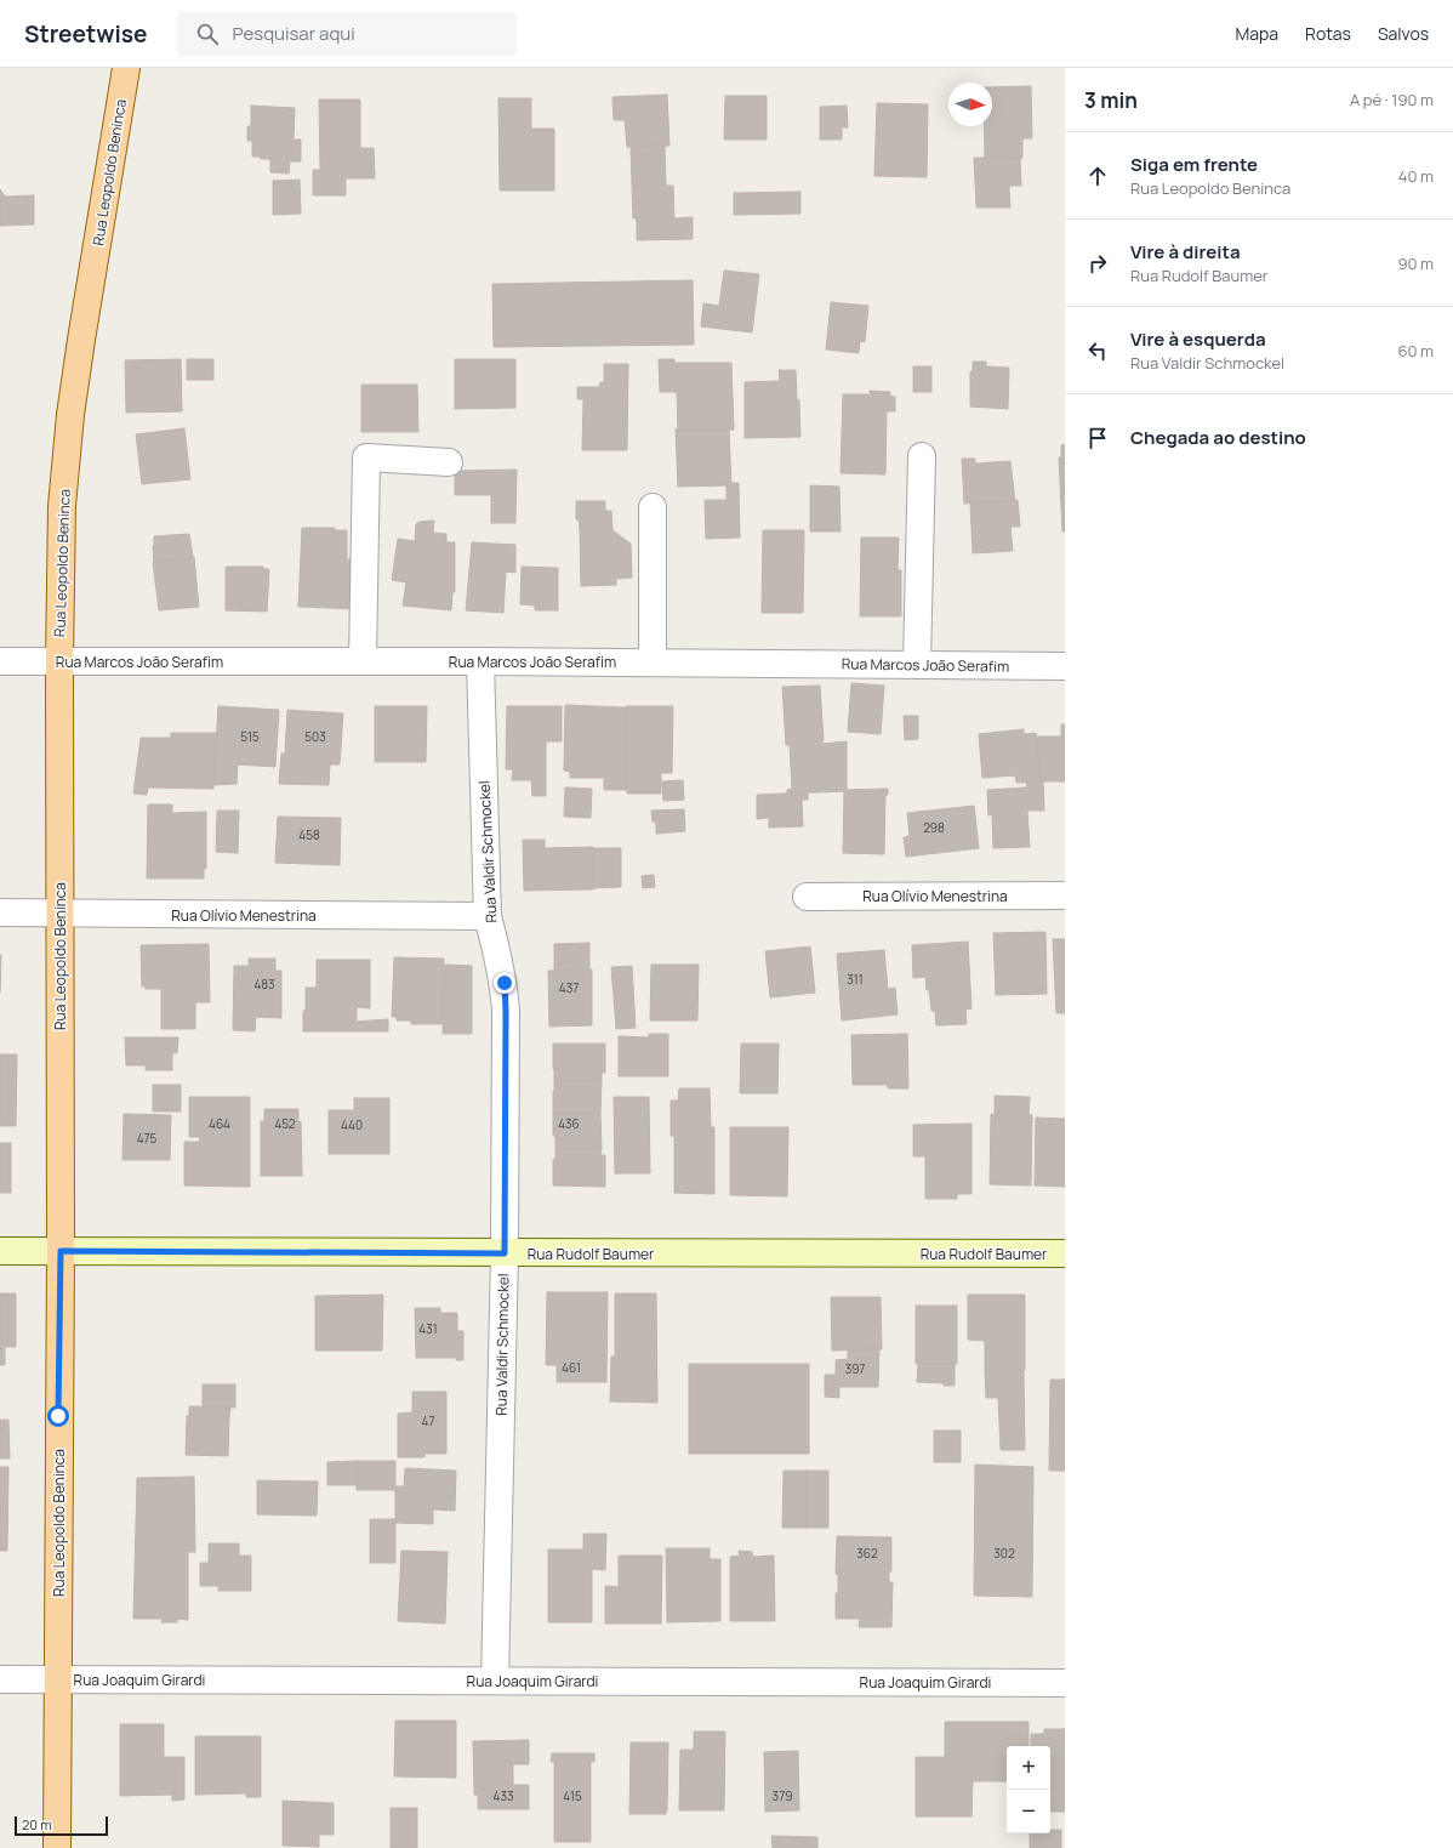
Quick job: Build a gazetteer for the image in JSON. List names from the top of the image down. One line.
{"streets":{"main road":["Rua Leopoldo Beninca"],"street":["Rua Marcos João Serafim","Rua Valdir Schmockel","Rua Olívio Menestrina","Rua Rudolf Baumer","Rua Joaquim Girardi"]},"crossings":[["Rua Leopoldo Beninca","Rua Marcos João Serafim"],["Rua Leopoldo Beninca","Rua Olívio Menestrina"],["Rua Leopoldo Beninca","Rua Rudolf Baumer"],["Rua Leopoldo Beninca","Rua Joaquim Girardi"],["Rua Marcos João Serafim","Rua Valdir Schmockel"],["Rua Valdir Schmockel","Rua Olívio Menestrina"],["Rua Valdir Schmockel","Rua Rudolf Baumer"],["Rua Valdir Schmockel","Rua Joaquim Girardi"]],"house_numbers":["515","503","298","458","311","483","437","464","452","436","440","475","431","461","397","47","362","302","433","415","379"],"scale_bar":"20 m","north":"right","page":{"header":"Streetwise","search":"Pesquisar aqui","nav":["Mapa","Rotas","Salvos"],"heading":["3 min","A pé · 190 m"],"list":[["Siga em frente","Rua Leopoldo Beninca","40 m"],["Vire à direita","Rua Rudolf Baumer","90 m"],["Vire à esquerda","Rua Valdir Schmockel","60 m"],"Chegada ao destino"],"map_buttons":["+","−"],"scale":"20 m"}}
